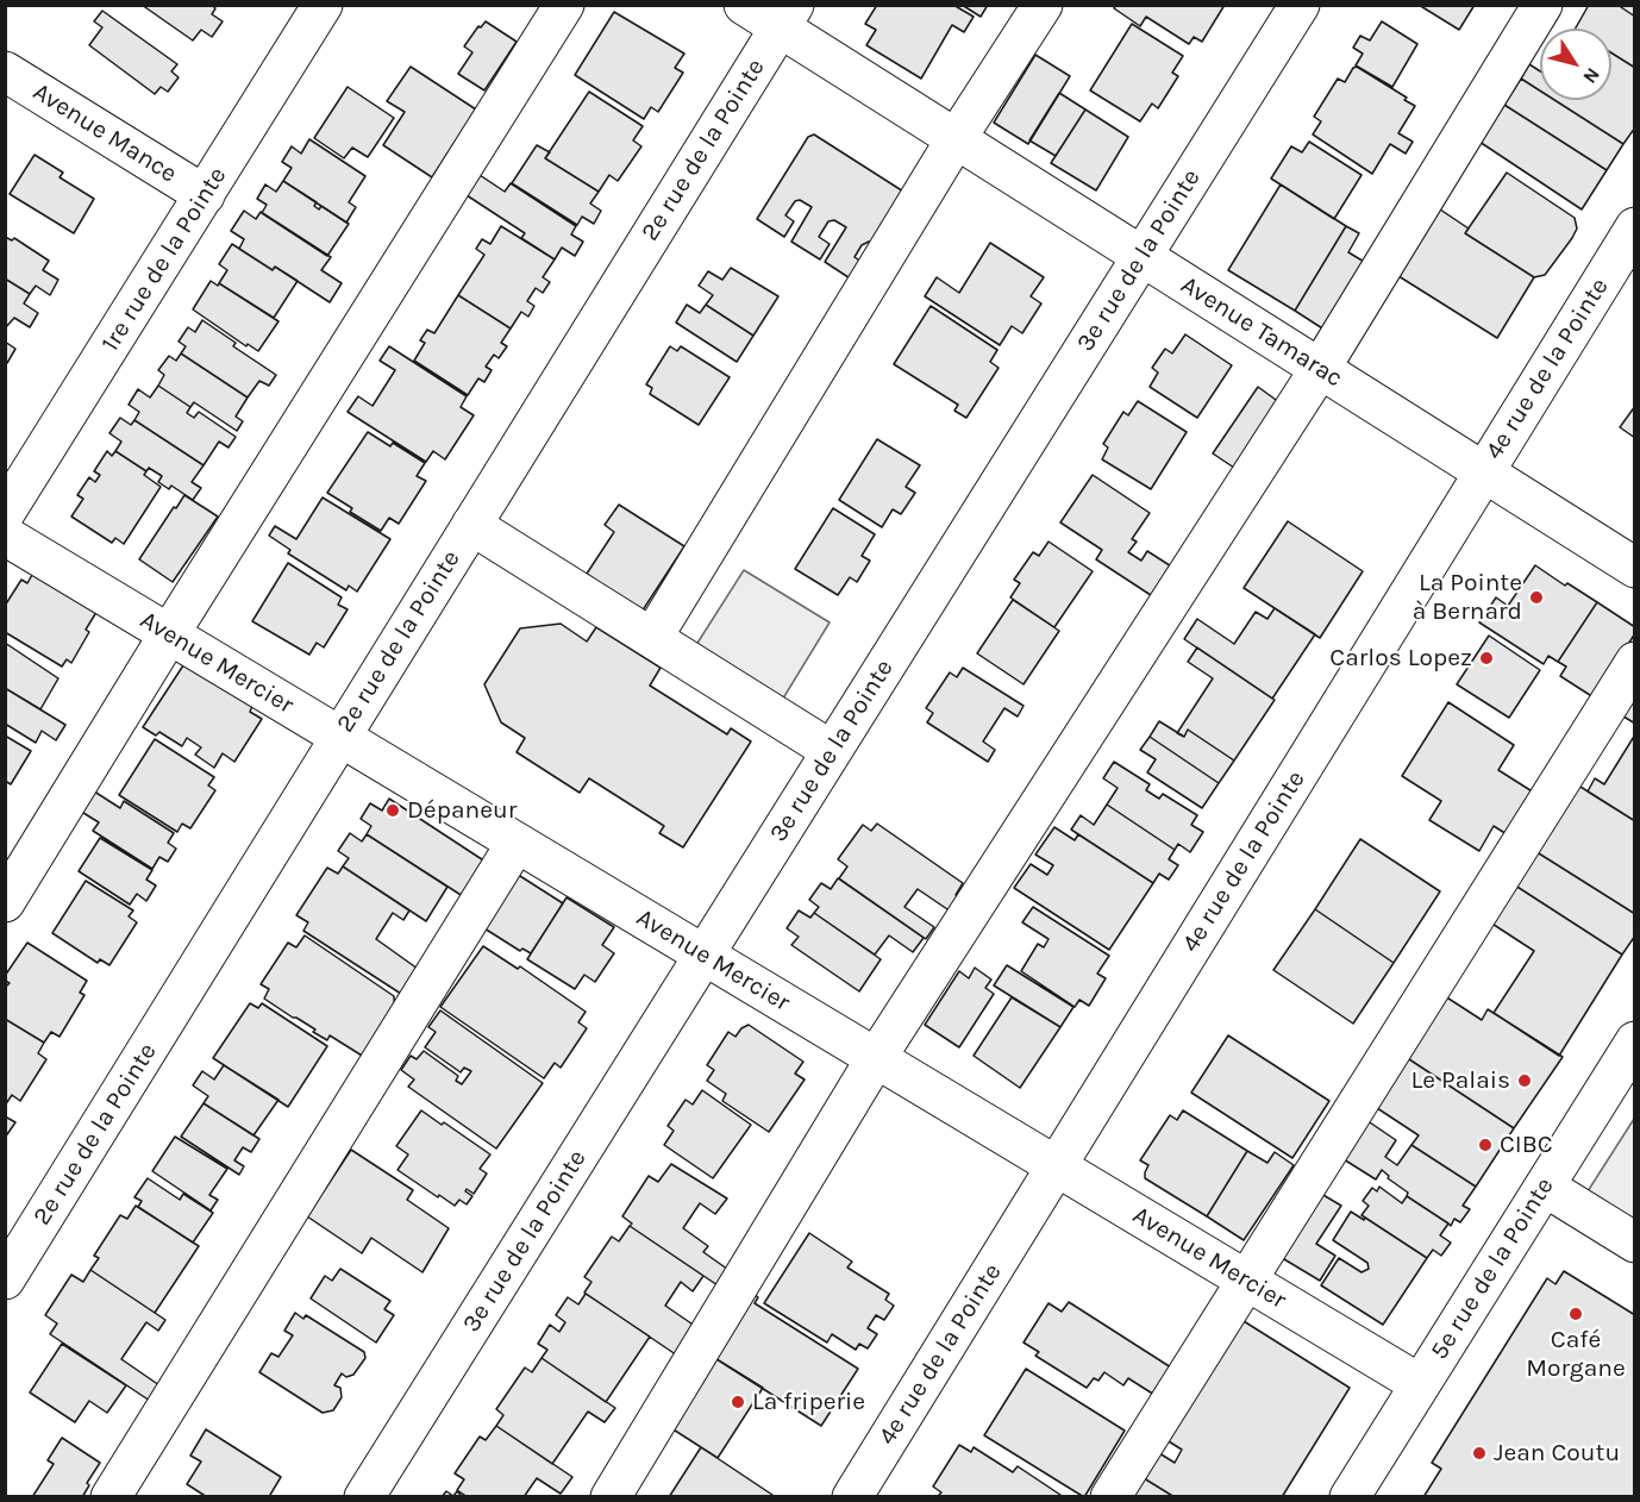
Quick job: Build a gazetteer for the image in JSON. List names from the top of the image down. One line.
{"streets":{"street":["Avenue Mance","2e rue de la Pointe","1re rue de la Pointe","3e rue de la Pointe","Avenue Tamarac","4e rue de la Pointe","Avenue Mercier","5e rue de la Pointe"]},"crossings":[["Avenue Mance","1re rue de la Pointe"],["2e rue de la Pointe","Avenue Tamarac"],["2e rue de la Pointe","Avenue Mercier"],["3e rue de la Pointe","Avenue Tamarac"],["3e rue de la Pointe","Avenue Mercier"],["Avenue Tamarac","4e rue de la Pointe"],["4e rue de la Pointe","Avenue Mercier"],["Avenue Mercier","5e rue de la Pointe"]],"places":["La Pointe à Bernard","Carlos Lopez","Dépaneur","Le Palais","CIBC","Café Morgane","La friperie","Jean Coutu"],"north":"bottom right"}
